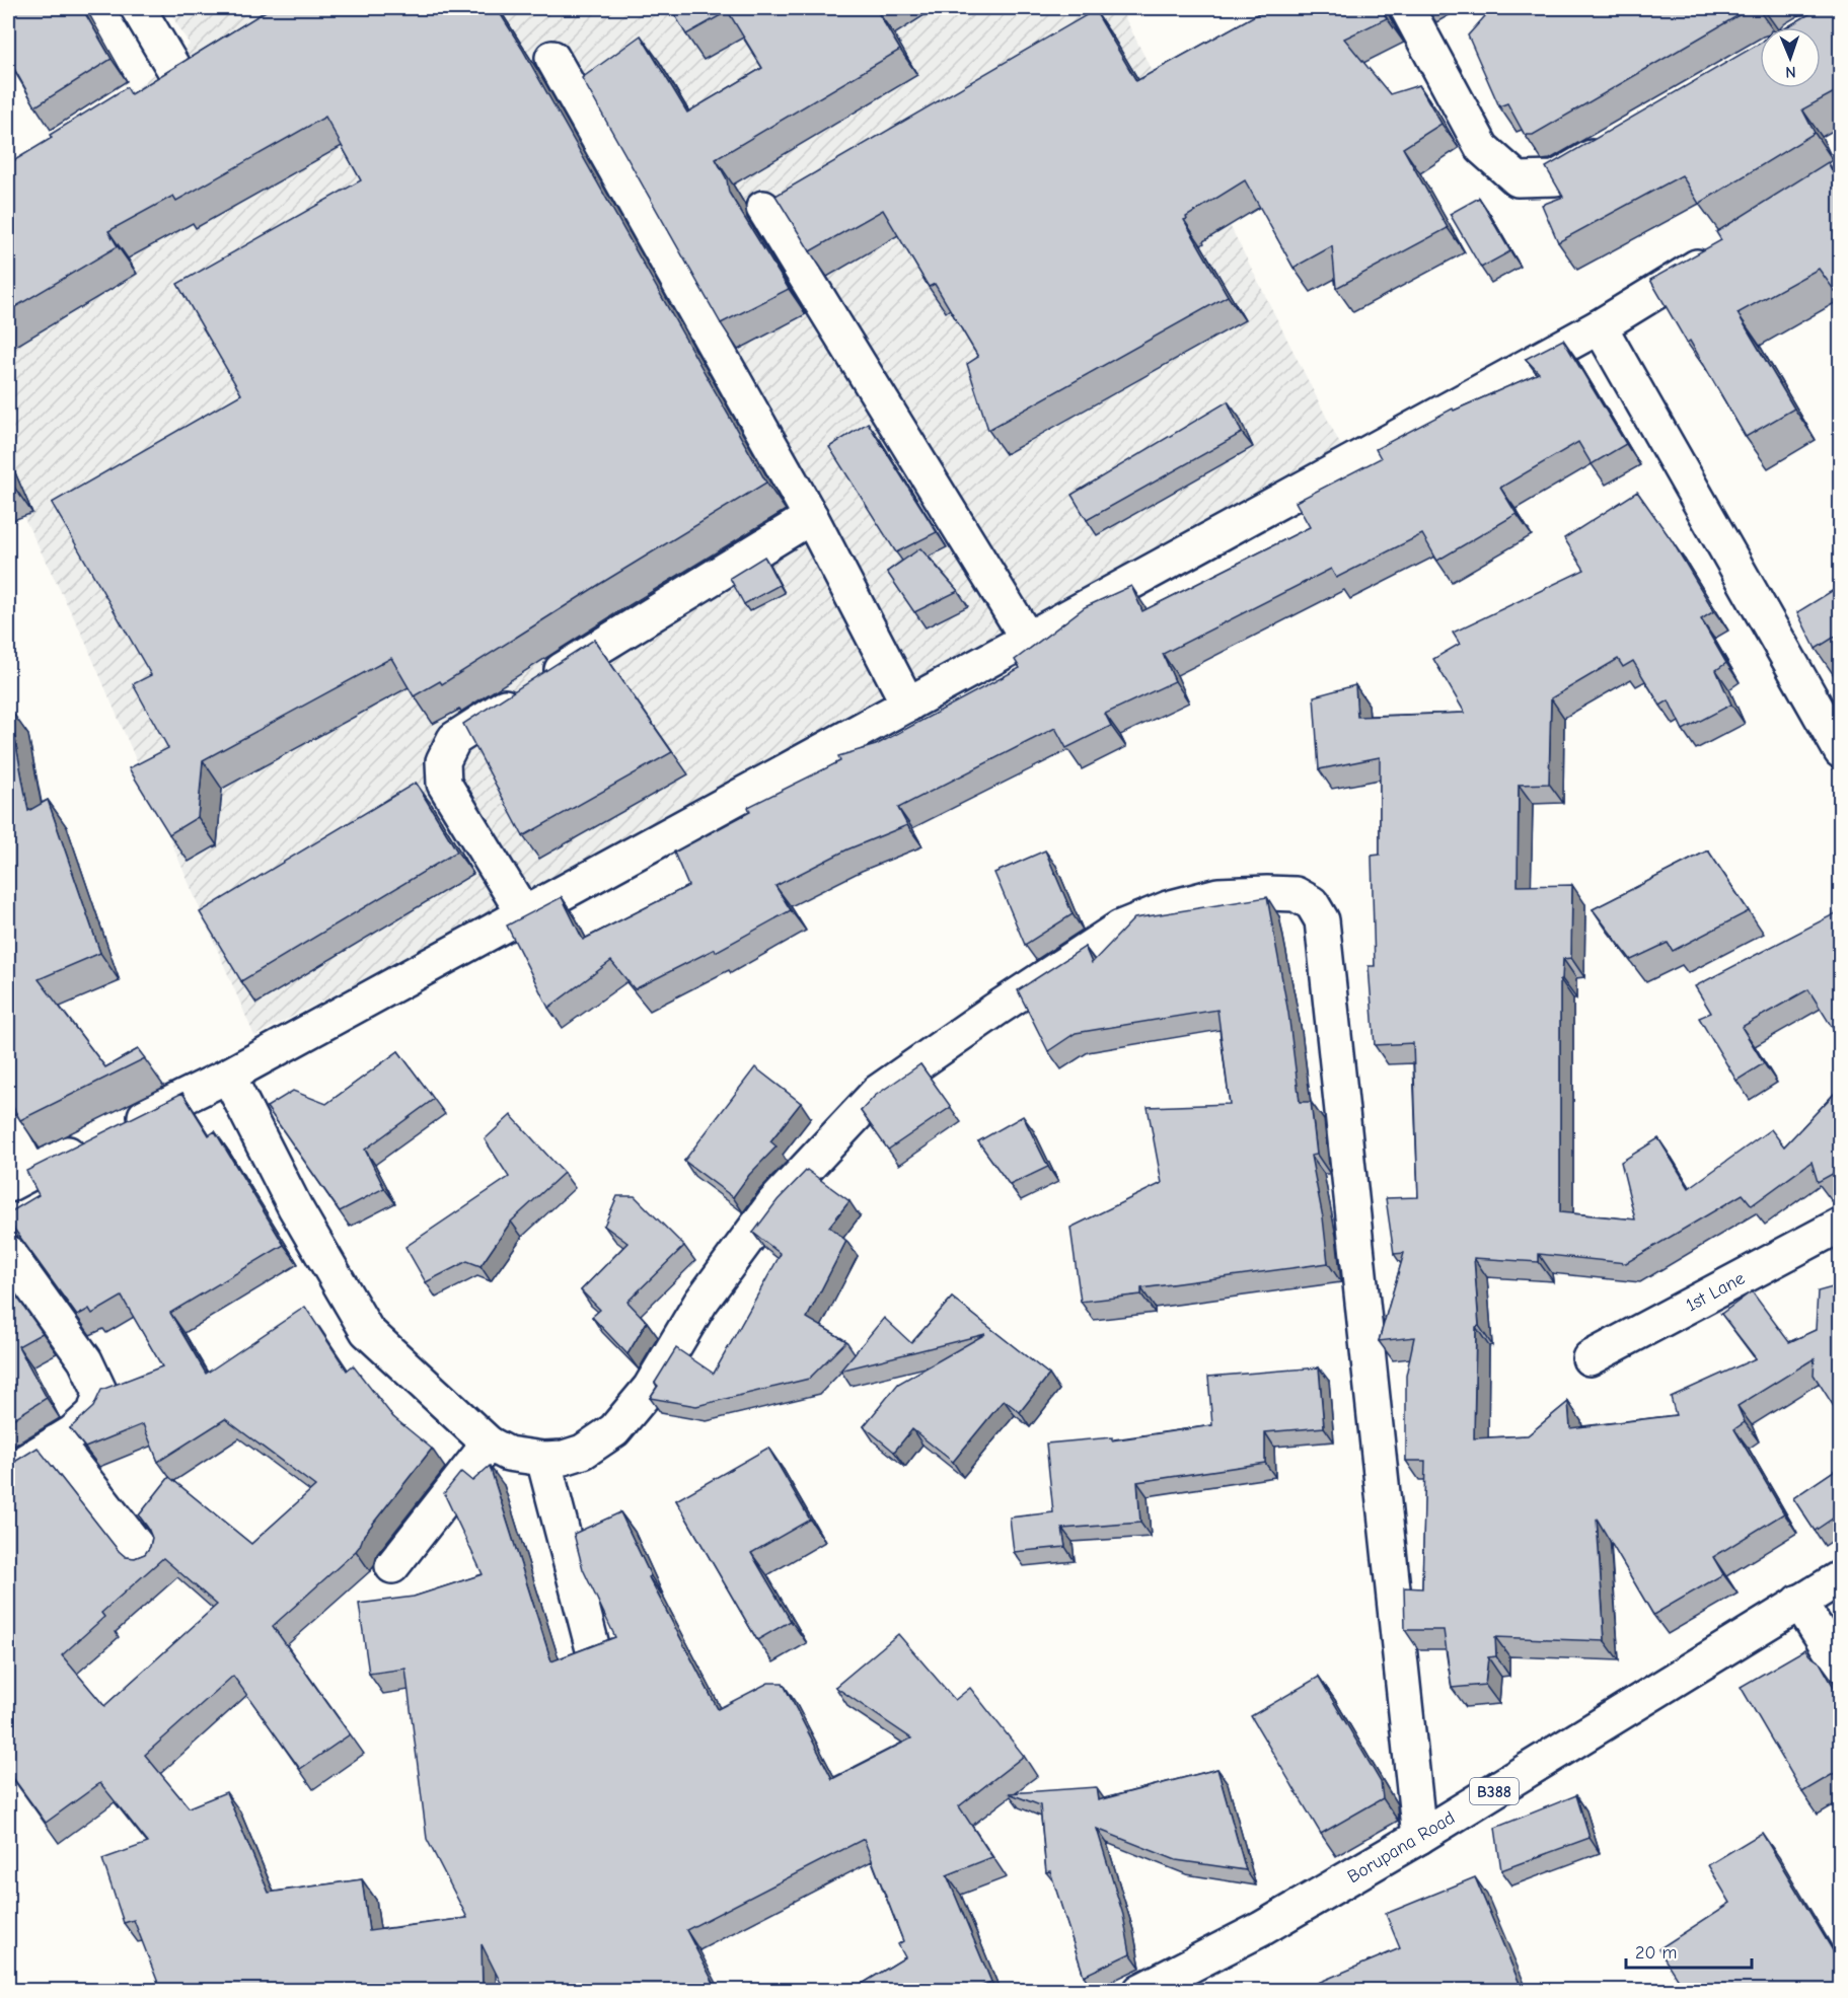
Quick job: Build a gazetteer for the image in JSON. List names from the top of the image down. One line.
{"streets":{"street":["1st Lane","B388","Borupana Road"]},"scale_bar":"20 m","north":"bottom"}
